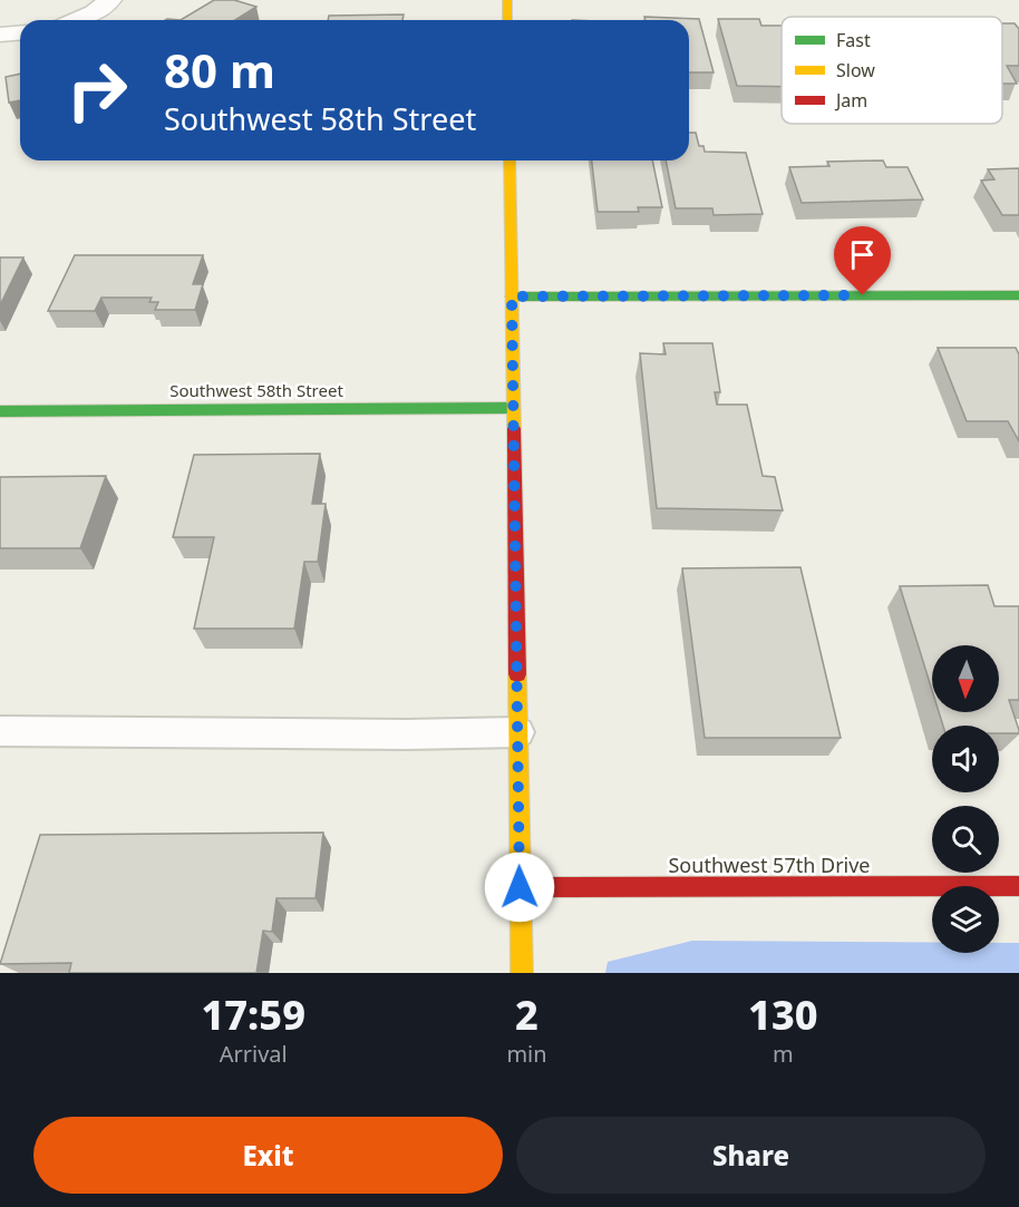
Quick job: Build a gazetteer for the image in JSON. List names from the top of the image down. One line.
{"streets":{"street":["Southwest 58th Street","Southwest 57th Drive"]},"legend":["Fast","Slow","Jam"],"north":"bottom","page":{"turn":["80 m","Southwest 58th Street"],"eta":["17:59","Arrival","2","min","130","m"],"buttons":["Exit","Share"]}}
